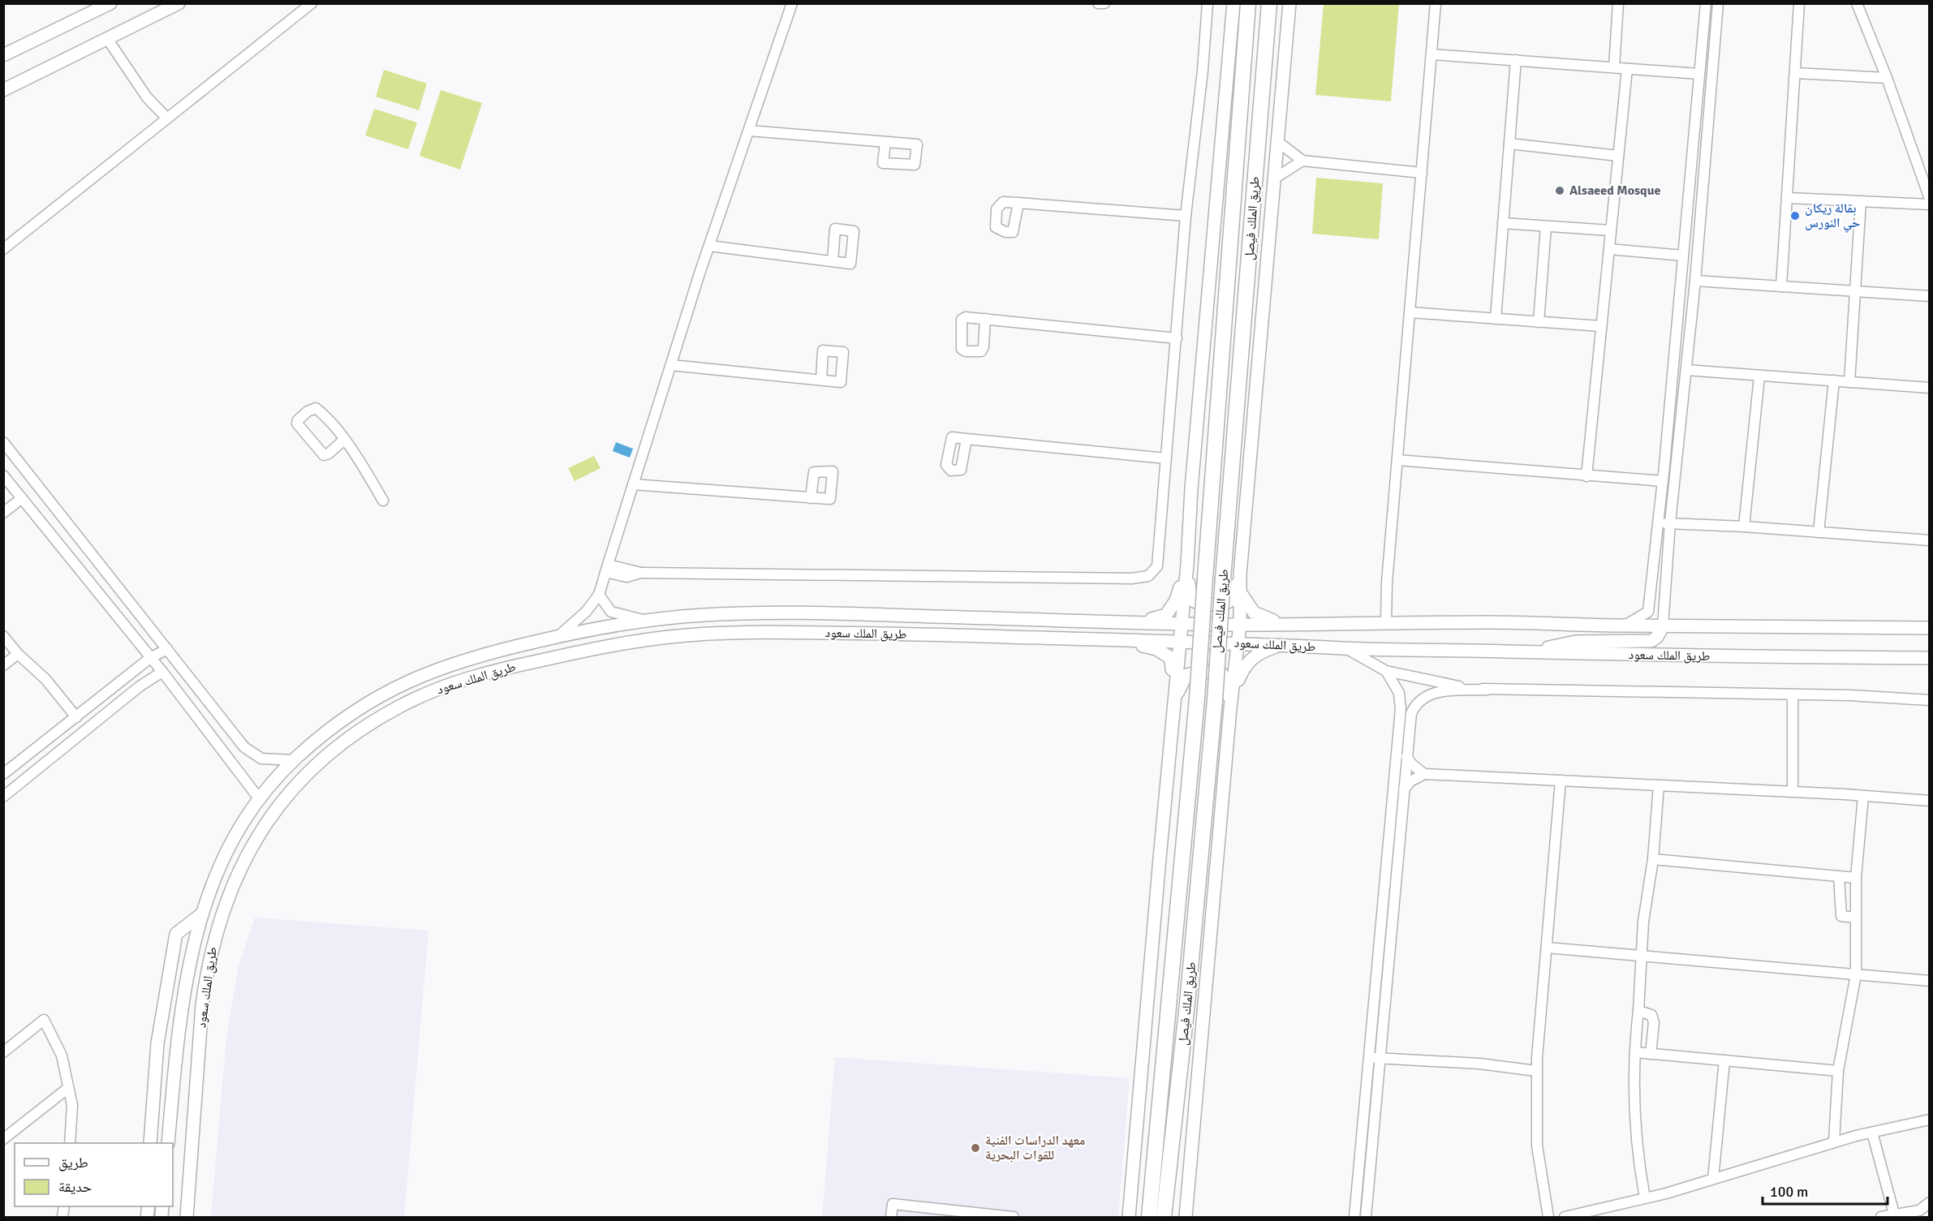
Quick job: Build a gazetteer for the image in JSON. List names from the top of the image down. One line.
{"streets":{"highway":["طريق الملك فيصل"],"main road":["طريق الملك سعود"]},"places":["Alsaeed Mosque","بقالة ريكان حي النورس","معهد الدراسات الفنية للقوات البحرية"],"legend":["طريق","حديقة"],"scale_bar":"100 m"}
